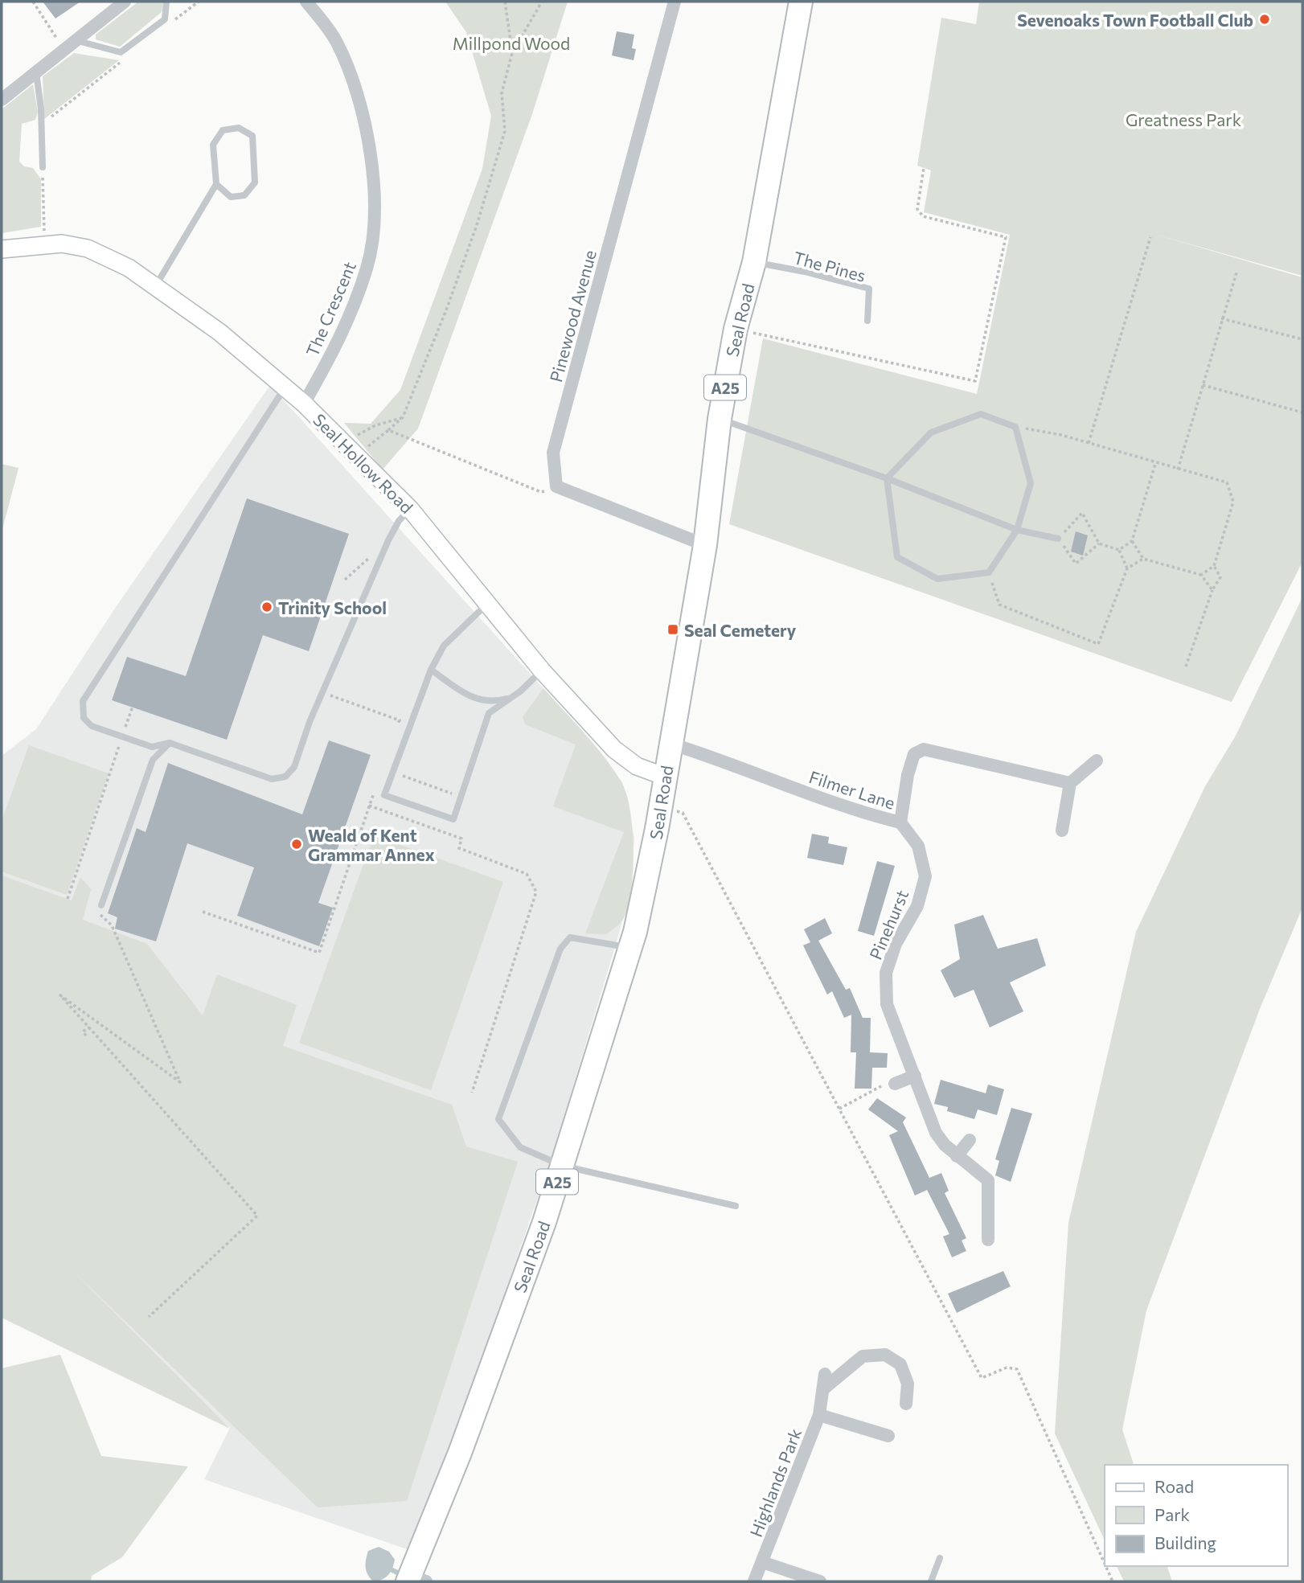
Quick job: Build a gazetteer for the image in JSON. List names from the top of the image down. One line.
{"streets":{"highway":["Seal Road","A25"],"main road":["Seal Hollow Road"],"street":["The Crescent","Pinewood Avenue","Filmer Lane","Pinehurst","Highlands Park"],"lane":["The Pines"]},"crossings":[["The Pines","Seal Road"],["The Crescent","Seal Hollow Road"],["Seal Road","Seal Hollow Road"],["Seal Road","Filmer Lane"],["Filmer Lane","Pinehurst"]],"parks":["Millpond Wood","Greatness Park"],"places":{"other":["Sevenoaks Town Football Club","Trinity School","Weald of Kent Grammar Annex"],"transit":["Seal Cemetery"]},"legend":["Road","Park","Building"]}
